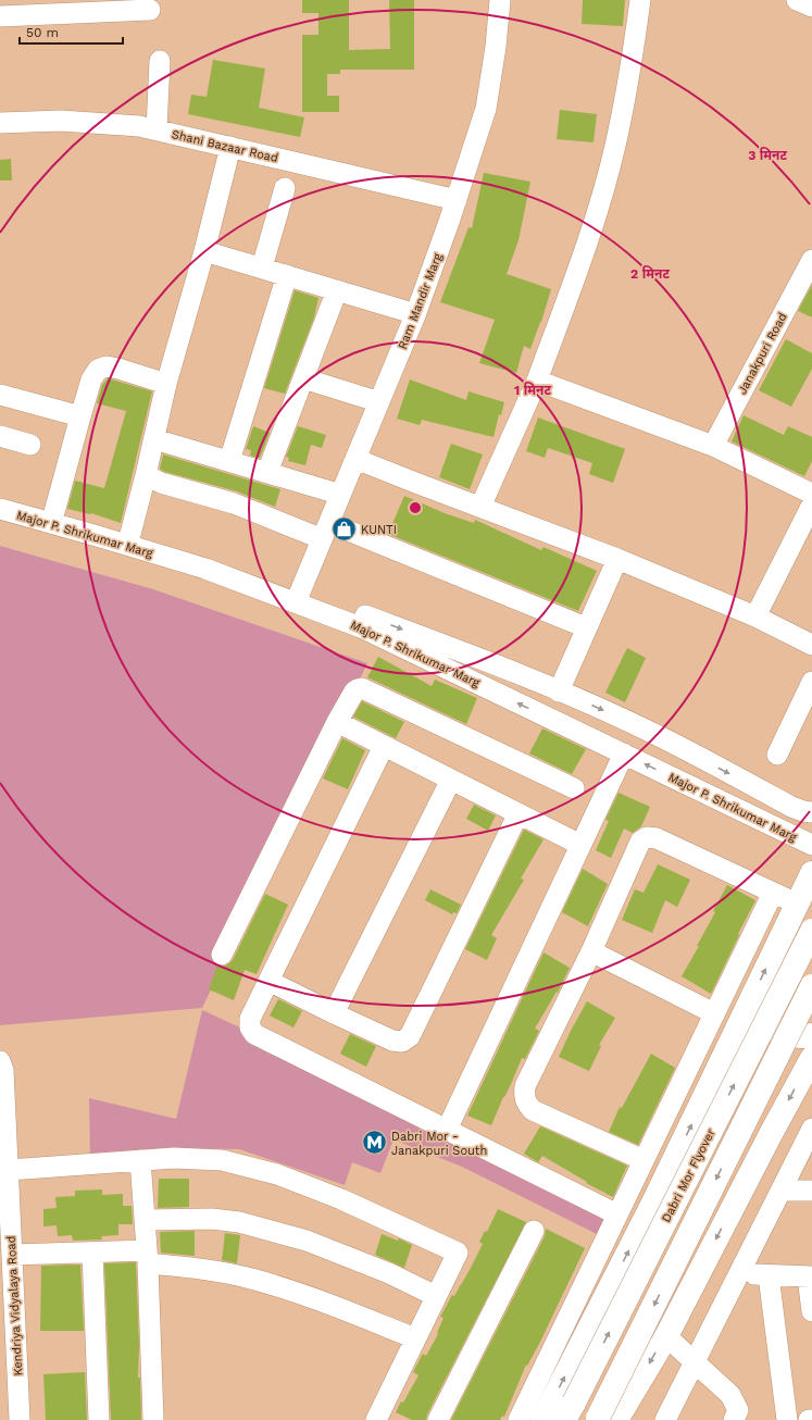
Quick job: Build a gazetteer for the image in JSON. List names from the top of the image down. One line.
{"streets":{"main road":["Dabri Mor Flyover"],"street":["Shani Bazaar Road","Ram Mandir Marg","Janakpuri Road","Major P. Shrikumar Marg","Kendriya Vidyalaya Road"]},"crossings":[["Shani Bazaar Road","Ram Mandir Marg"],["Ram Mandir Marg","Major P. Shrikumar Marg"]],"places":{"shop":["KUNTI"],"metro station":["Dabri Mor - Janakpuri South"]},"scale_bar":"50 m","rings":["3 मिनट","2 मिनट","1 मिनट"]}
